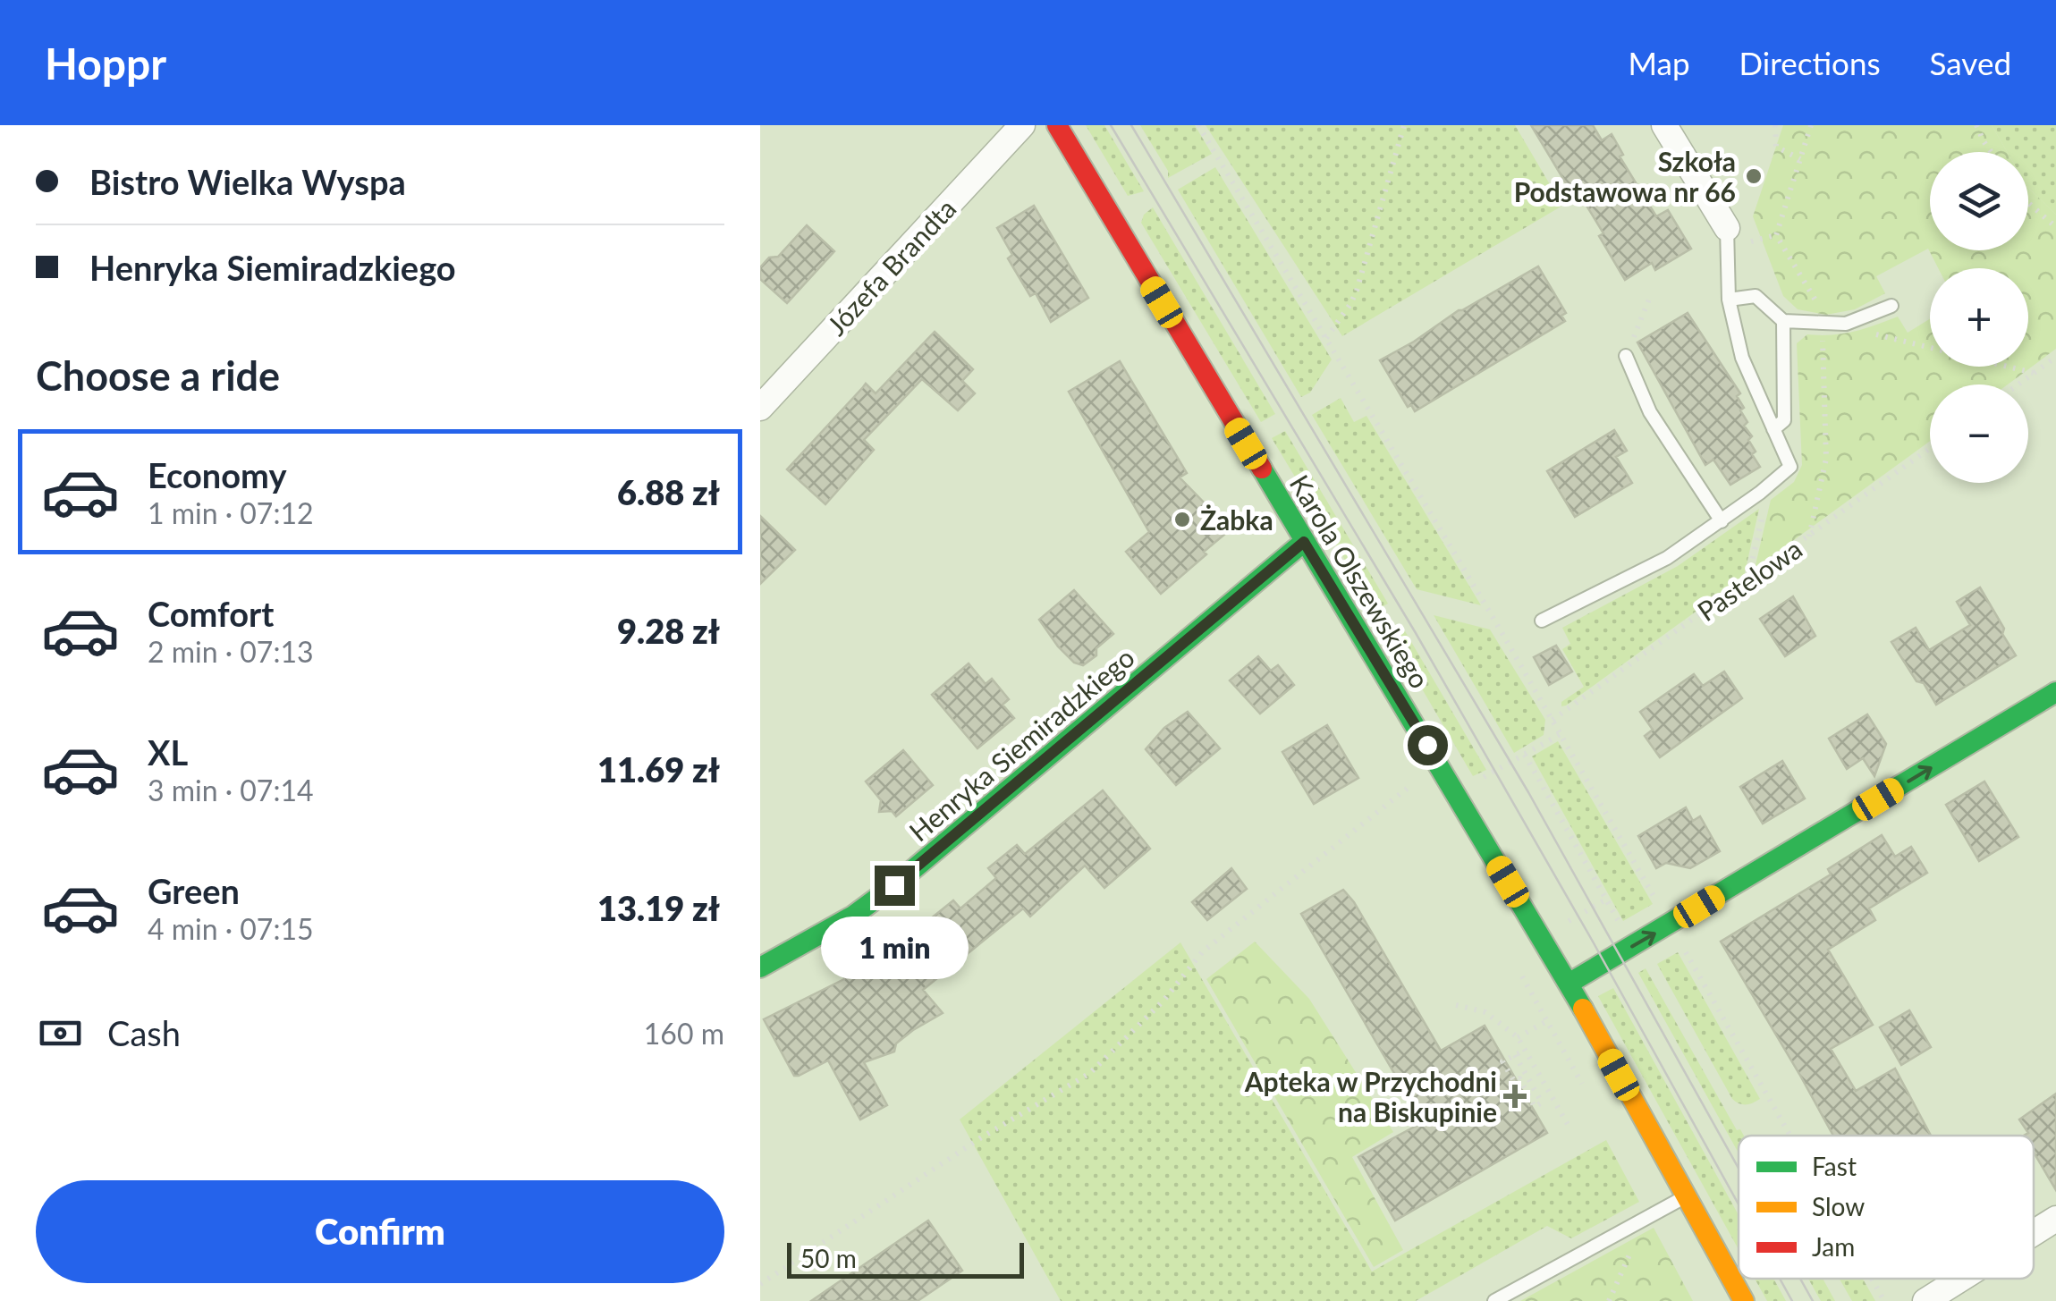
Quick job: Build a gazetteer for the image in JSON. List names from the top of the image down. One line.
{"streets":{"street":["Józefa Brandta","Karola Olszewskiego","Henryka Siemiradzkiego"],"path":["Pastelowa"]},"crossings":[["Karola Olszewskiego","Henryka Siemiradzkiego"]],"places":{"other":["Szkoła Podstawowa nr 66","Żabka"],"health":["Apteka w Przychodni na Biskupinie"]},"legend":["Fast","Slow","Jam"],"scale_bar":"50 m","page":{"header":"Hoppr","nav":["Map","Directions","Saved"],"banner":["Bistro Wielka Wyspa","Henryka Siemiradzkiego"],"map_buttons":["+","−"],"heading":"Choose a ride","list":[{"name":"Economy","note":"1 min · 07:12","value":"6.88 zł"},{"name":"Comfort","note":"2 min · 07:13","value":"9.28 zł"},{"name":"XL","note":"3 min · 07:14","value":"11.69 zł"},{"name":"Green","note":"4 min · 07:15","value":"13.19 zł"}],"bubble":"1 min","pay":["Cash","160 m"],"buttons":"Confirm","scale":"50 m"}}
